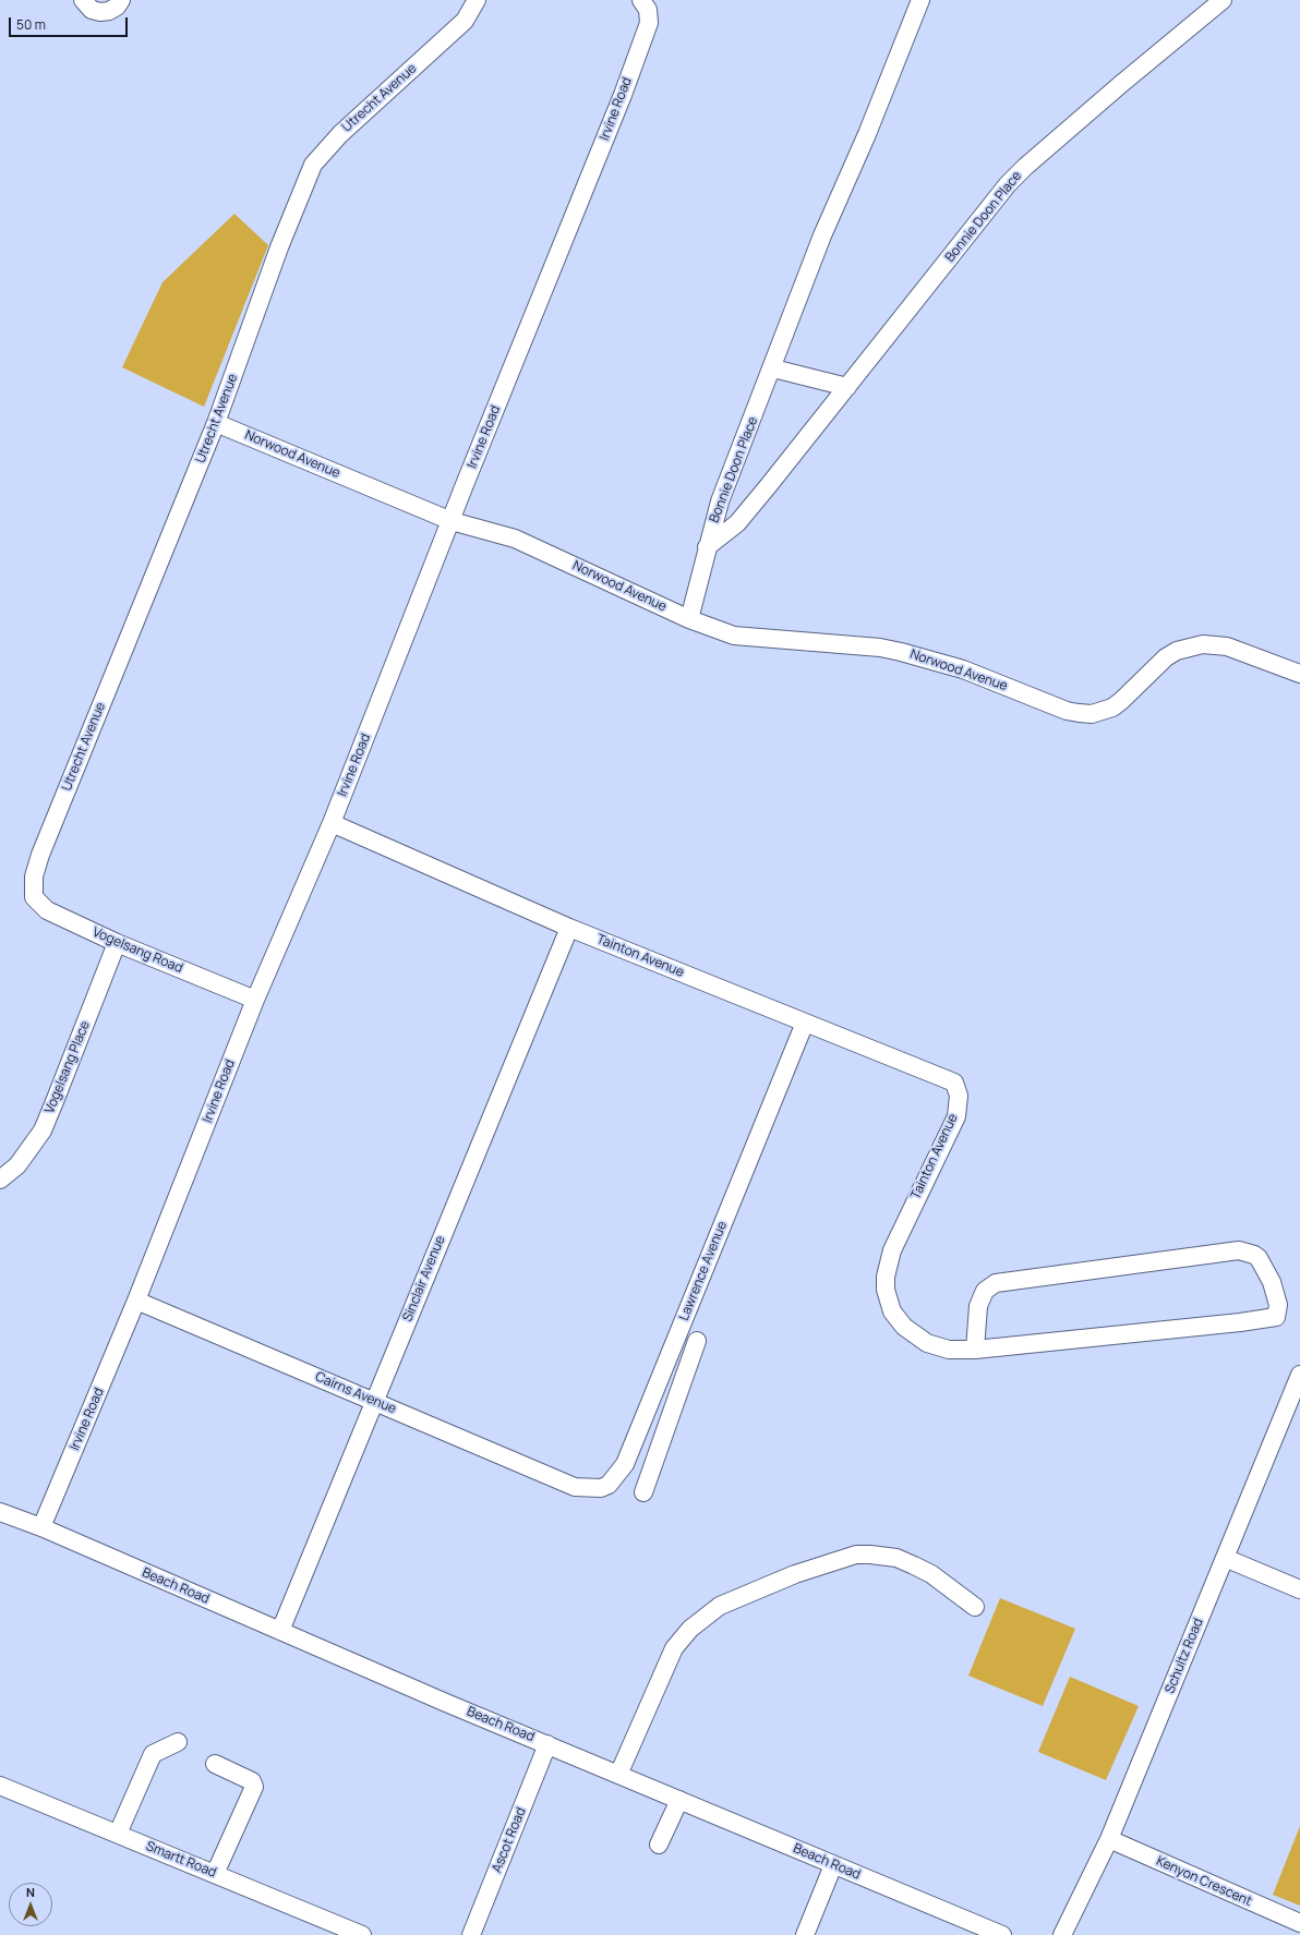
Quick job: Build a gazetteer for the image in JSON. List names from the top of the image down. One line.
{"streets":{"street":["Utrecht Avenue","Irvine Road","Bonnie Doon Place","Norwood Avenue","Vogelsang Road","Tainton Avenue","Vogelsang Place","Lawrence Avenue","Sinclair Avenue","Cairns Avenue","Beach Road","Schultz Road","Ascot Road","Smartt Road","Kenyon Crescent"]},"crossings":[["Utrecht Avenue","Norwood Avenue"],["Utrecht Avenue","Vogelsang Road"],["Irvine Road","Norwood Avenue"],["Irvine Road","Vogelsang Road"],["Irvine Road","Tainton Avenue"],["Irvine Road","Cairns Avenue"],["Irvine Road","Beach Road"],["Bonnie Doon Place","Norwood Avenue"],["Vogelsang Road","Vogelsang Place"],["Tainton Avenue","Lawrence Avenue"],["Tainton Avenue","Sinclair Avenue"],["Lawrence Avenue","Cairns Avenue"],["Sinclair Avenue","Cairns Avenue"],["Sinclair Avenue","Beach Road"],["Beach Road","Ascot Road"],["Schultz Road","Kenyon Crescent"]],"scale_bar":"50 m","north":"top"}
